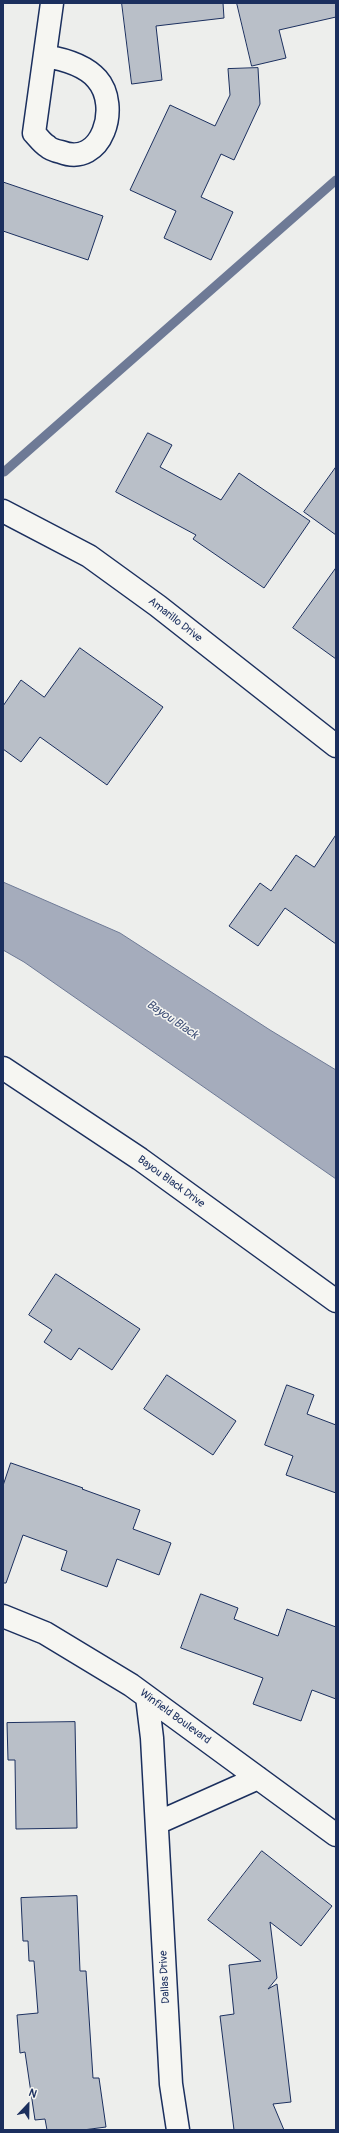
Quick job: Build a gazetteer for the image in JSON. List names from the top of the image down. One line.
{"streets":{"street":["Amarillo Drive","Bayou Black Drive","Winfield Boulevard","Dallas Drive"]},"crossings":[["Winfield Boulevard","Dallas Drive"]],"water":["Bayou Black"],"north":"top"}
